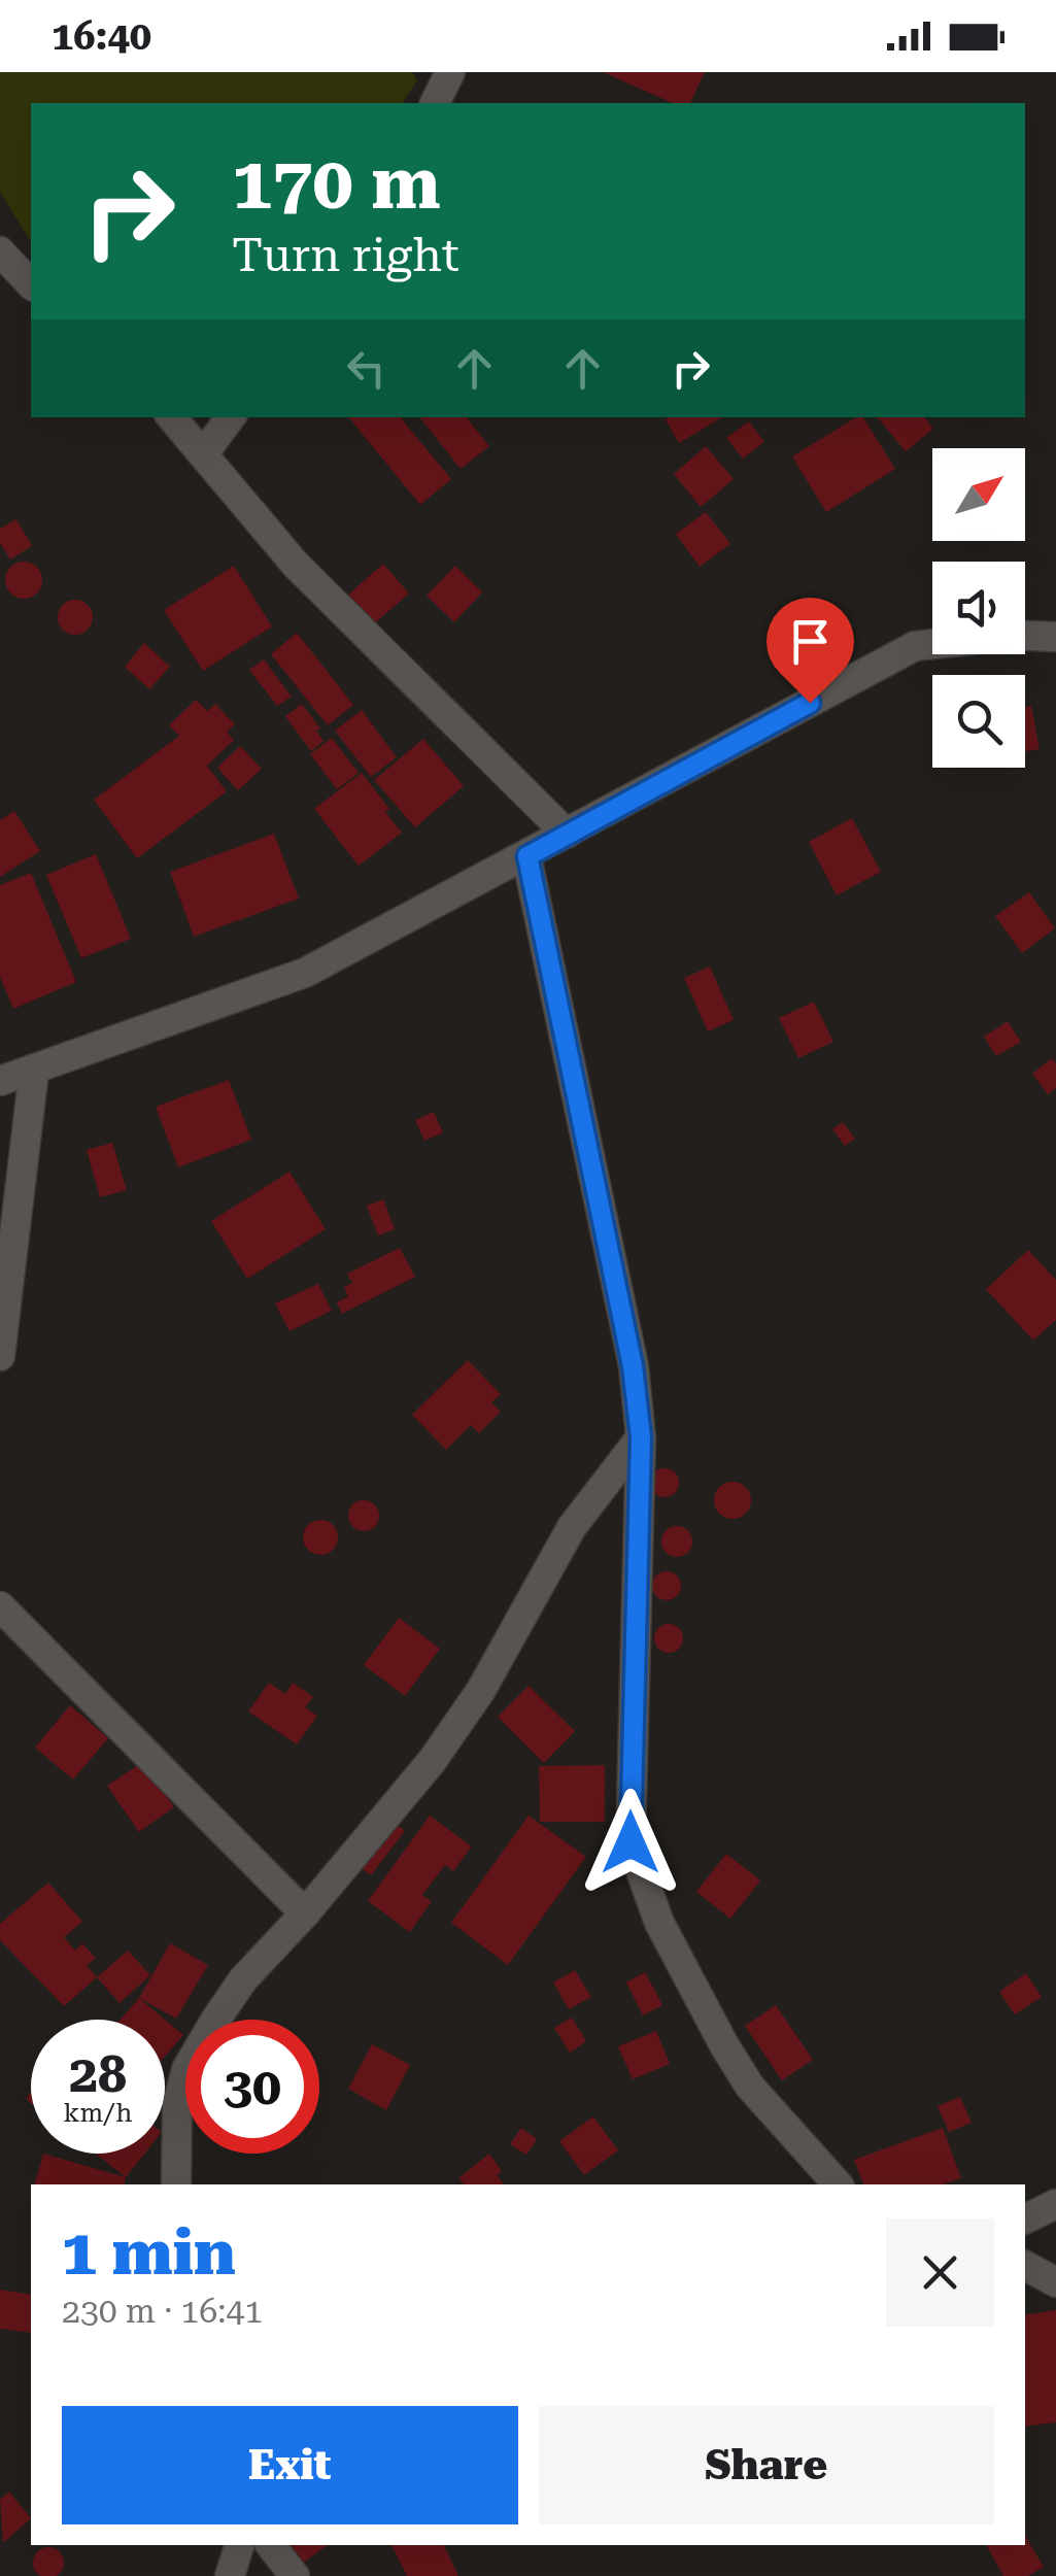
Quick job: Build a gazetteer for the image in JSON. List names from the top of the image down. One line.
{"north":"top right","page":{"status":"16:40","turn":["170 m","Turn right"],"speed":"28 km/h","limit":"30","heading":["1 min","230 m · 16:41"],"buttons":["Exit","Share"]}}
